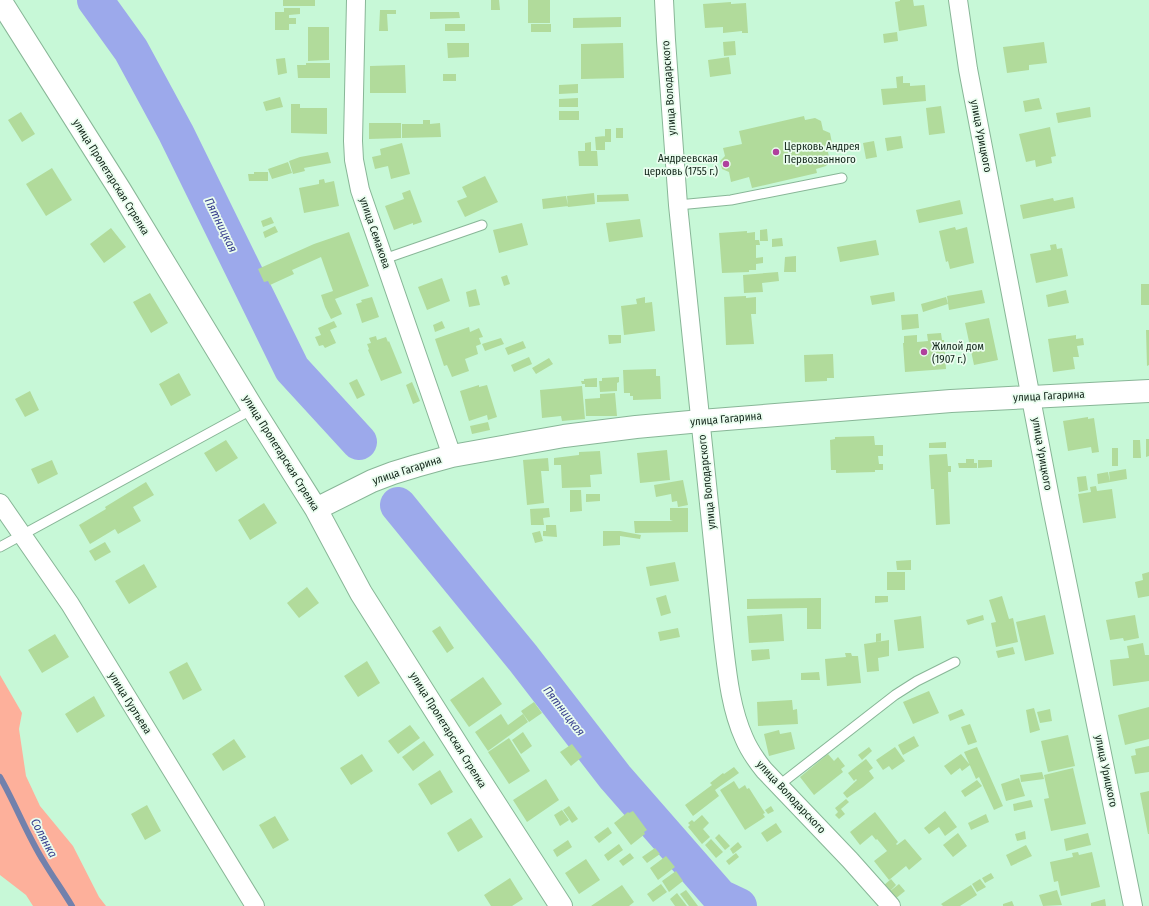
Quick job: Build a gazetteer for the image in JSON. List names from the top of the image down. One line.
{"streets":{"street":["улица Володарского","улица Урицкого","улица Пролетарская Стрелка","улица Семакова","улица Гагарина","улица Гуртьева"]},"crossings":[["улица Володарского","улица Гагарина"],["улица Урицкого","улица Гагарина"],["улица Пролетарская Стрелка","улица Гагарина"],["улица Семакова","улица Гагарина"]],"water":["Пятницкая","Солянка"],"places":["Церковь Андрея Первозванного","Андреевская церковь (1755 г.)","Жилой дом (1907 г.)"]}
